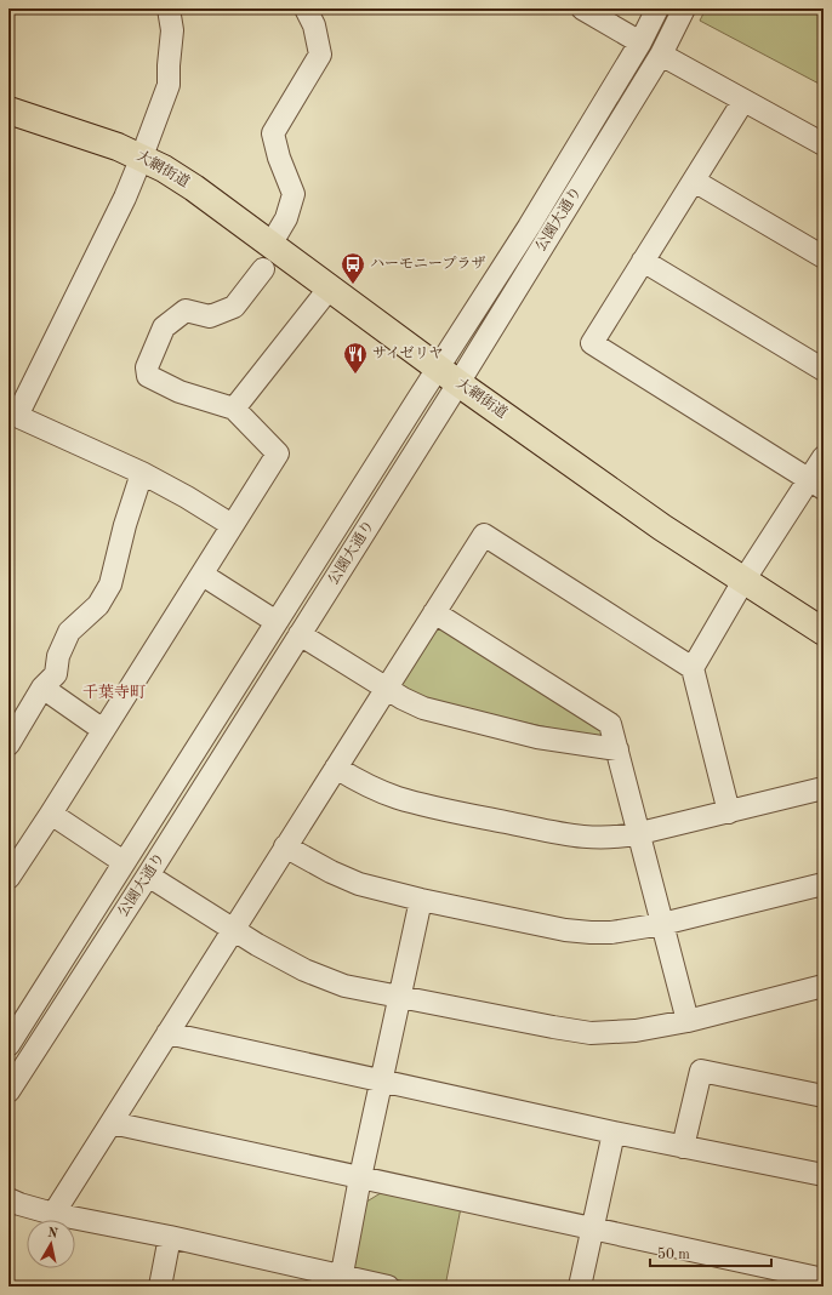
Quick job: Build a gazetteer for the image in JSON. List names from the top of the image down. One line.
{"streets":{"main road":["大網街道"],"street":["公園大通り"]},"crossings":[["大網街道","公園大通り"]],"districts":["千葉寺町"],"places":{"bus stop":["ハーモニープラザ"],"restaurant":["サイゼリヤ"]},"scale_bar":"50 m","north":"top"}
